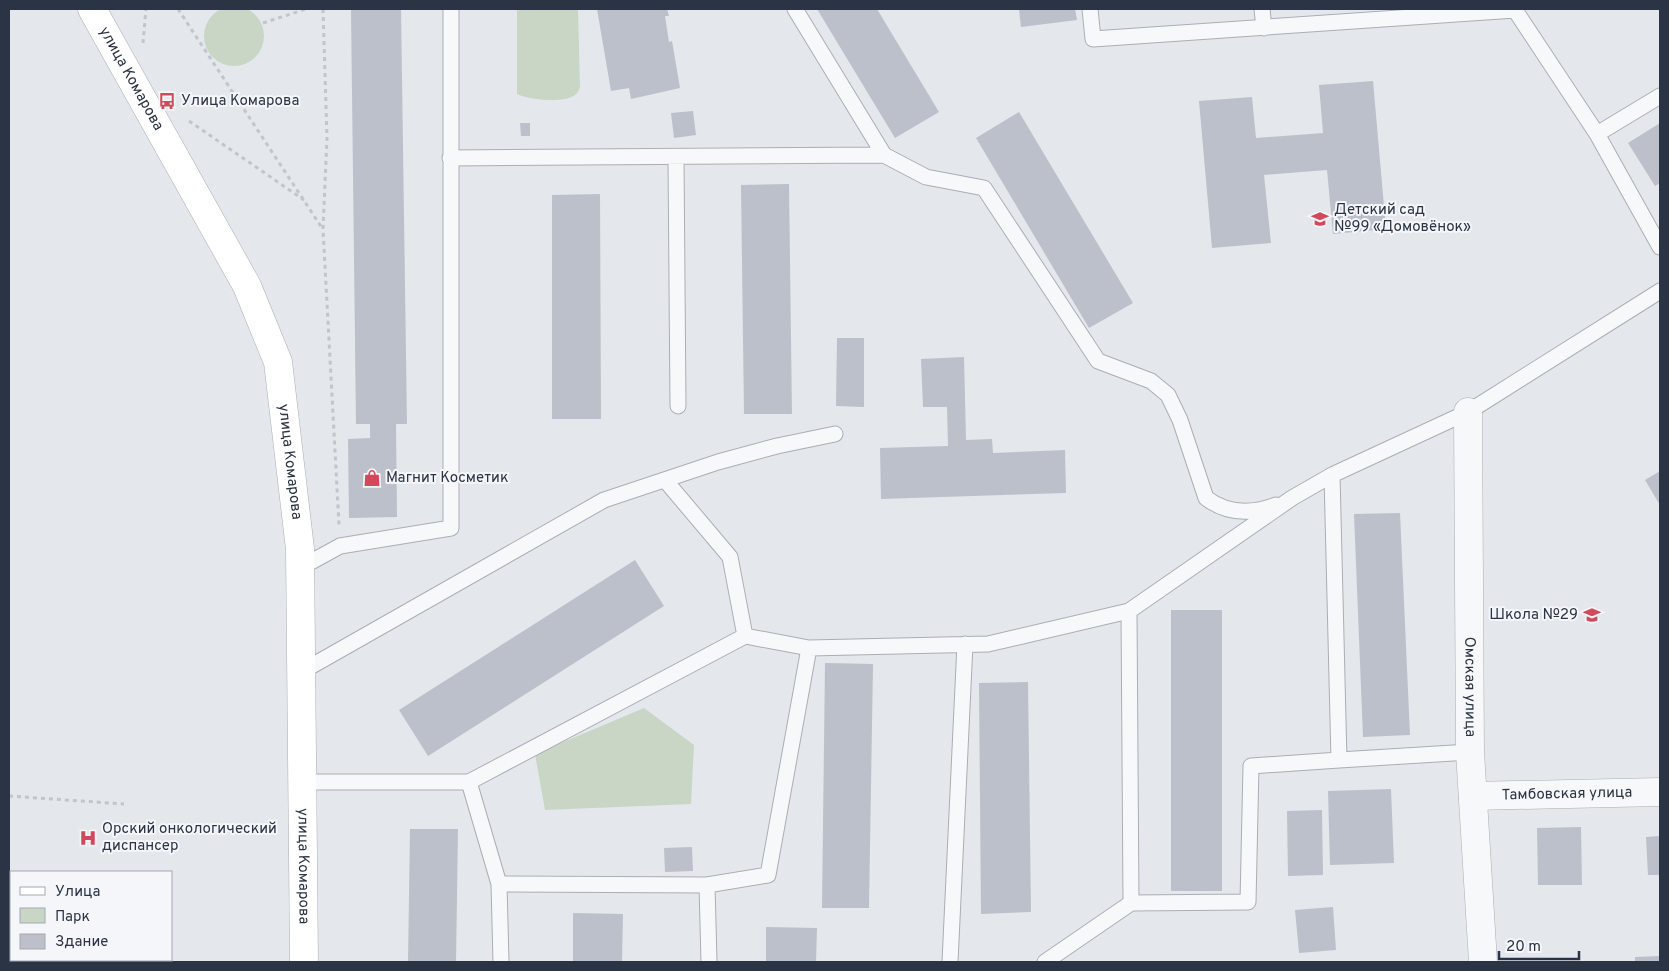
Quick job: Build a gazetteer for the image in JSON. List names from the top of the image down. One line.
{"streets":{"main road":["улица Комарова"],"street":["Омская улица","Тамбовская улица"]},"crossings":[["Омская улица","Тамбовская улица"]],"places":{"bus stop":["Улица Комарова"],"school or university":["Детский сад №99 «Домовёнок»","Школа №29"],"shop":["Магнит Косметик"],"hospital":["Орский онкологический диспансер"]},"legend":["Улица","Парк","Здание"],"scale_bar":"20 m"}
